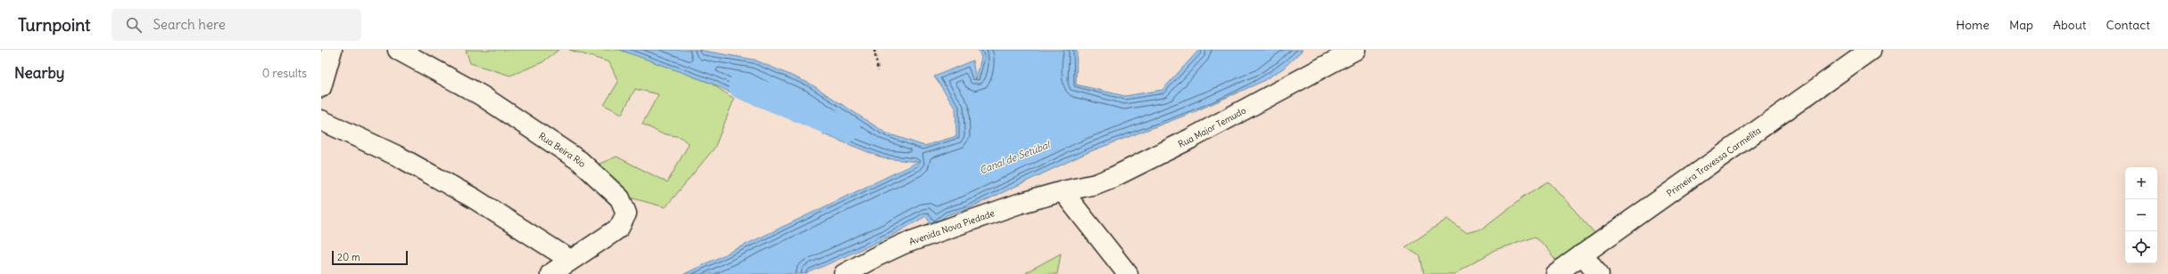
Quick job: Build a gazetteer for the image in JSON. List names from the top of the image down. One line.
{"streets":{"street":["Rua Major Temudo","Rua Beira Rio","Primeira Travessa Carmelita","Avenida Nova Piedade"]},"crossings":[["Rua Major Temudo","Avenida Nova Piedade"]],"water":["Canal de Setúbal"],"scale_bar":"20 m","page":{"header":"Turnpoint","search":"Search here","nav":["Home","Map","About","Contact"],"heading":["Nearby","0 results"],"map_buttons":["+","−"],"scale":"20 m"}}
